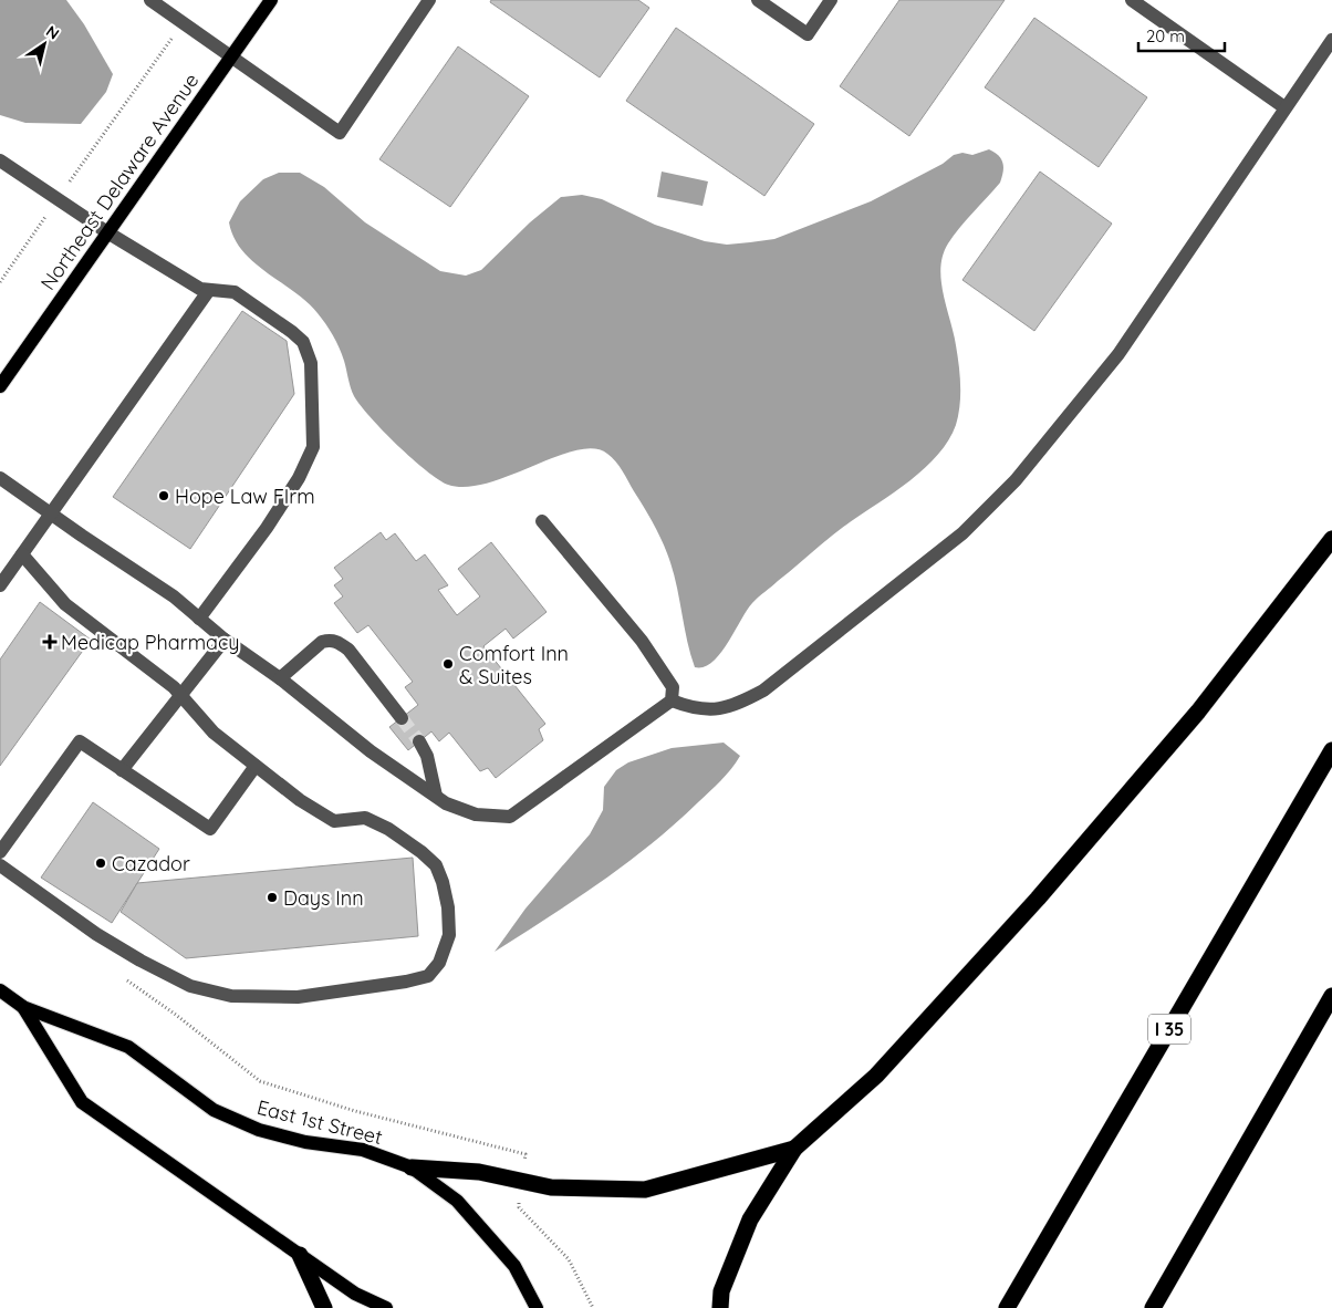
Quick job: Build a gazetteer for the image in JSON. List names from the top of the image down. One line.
{"streets":{"highway":["I 35"],"main road":["Northeast Delaware Avenue","East 1st Street"]},"places":{"other":["Hope Law FIrm","Comfort Inn & Suites","Cazador","Days Inn"],"health":["Medicap Pharmacy"]},"scale_bar":"20 m","north":"top right"}
